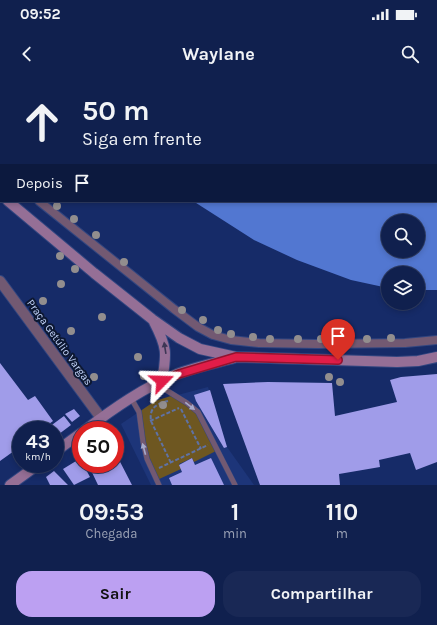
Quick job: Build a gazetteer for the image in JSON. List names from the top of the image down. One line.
{"streets":{"street":["Praça Getúlio Vargas"]},"page":{"status":"09:52","header":"Waylane","turn":["50 m","Siga em frente"],"then":"Depois","speed":"43 km/h","limit":"50","eta":["09:53","Chegada","1","min","110","m"],"buttons":["Sair","Compartilhar"]}}
